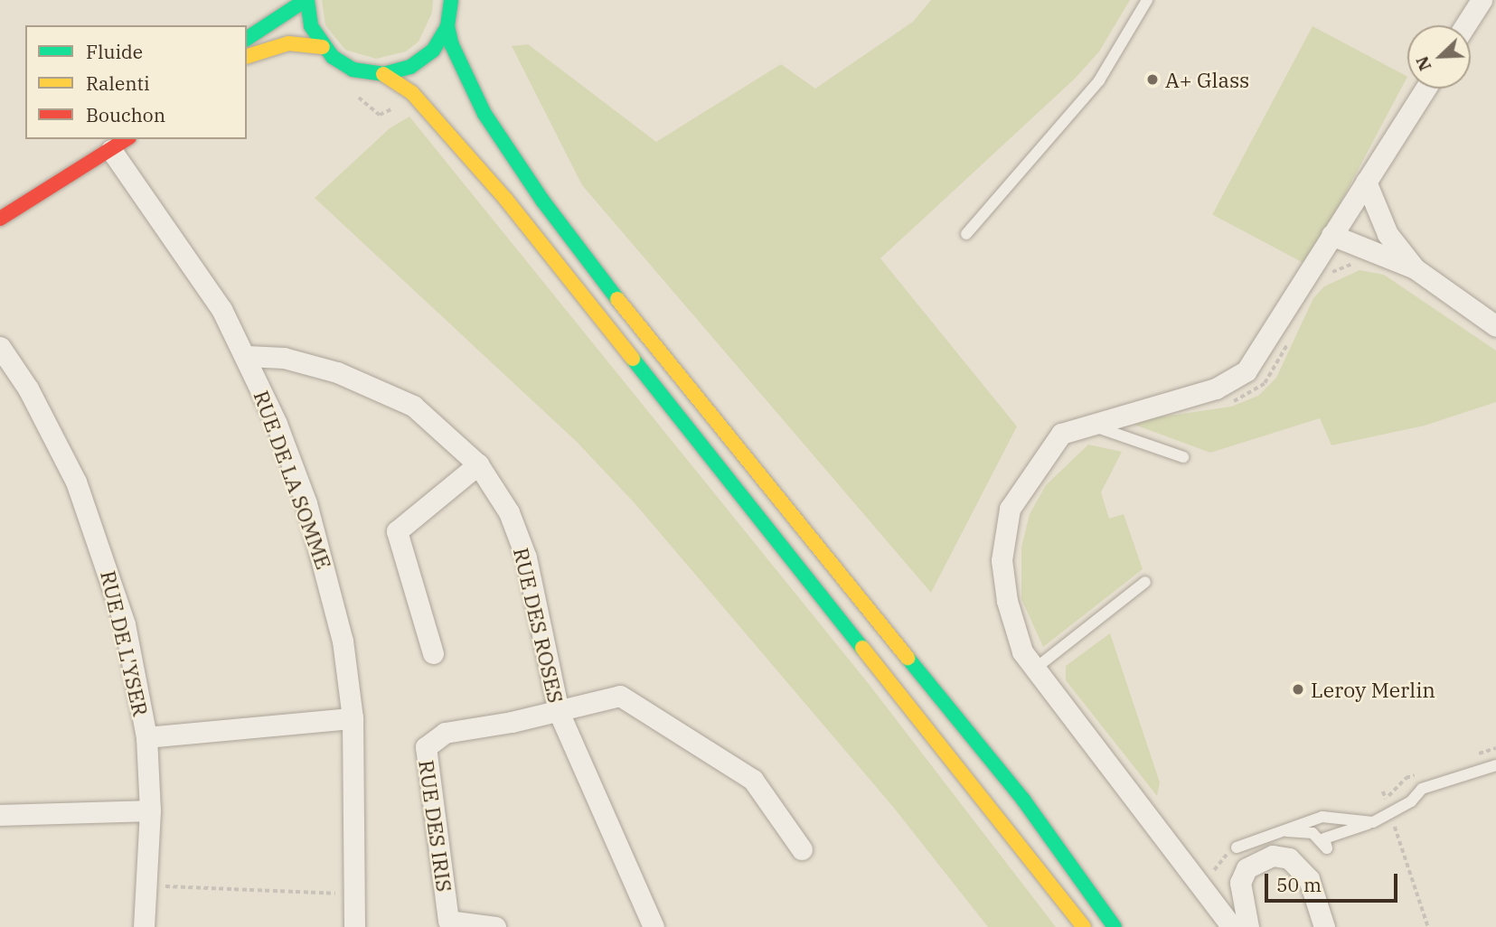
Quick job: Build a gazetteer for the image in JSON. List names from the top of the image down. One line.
{"streets":{"street":["RUE DE LA SOMME","RUE DES ROSES","RUE DE L'YSER","RUE DES IRIS"]},"crossings":[["RUE DE LA SOMME","RUE DES ROSES"],["RUE DES ROSES","RUE DES IRIS"]],"places":["A+ Glass","Leroy Merlin"],"legend":["Fluide","Ralenti","Bouchon"],"scale_bar":"50 m","north":"bottom left"}
